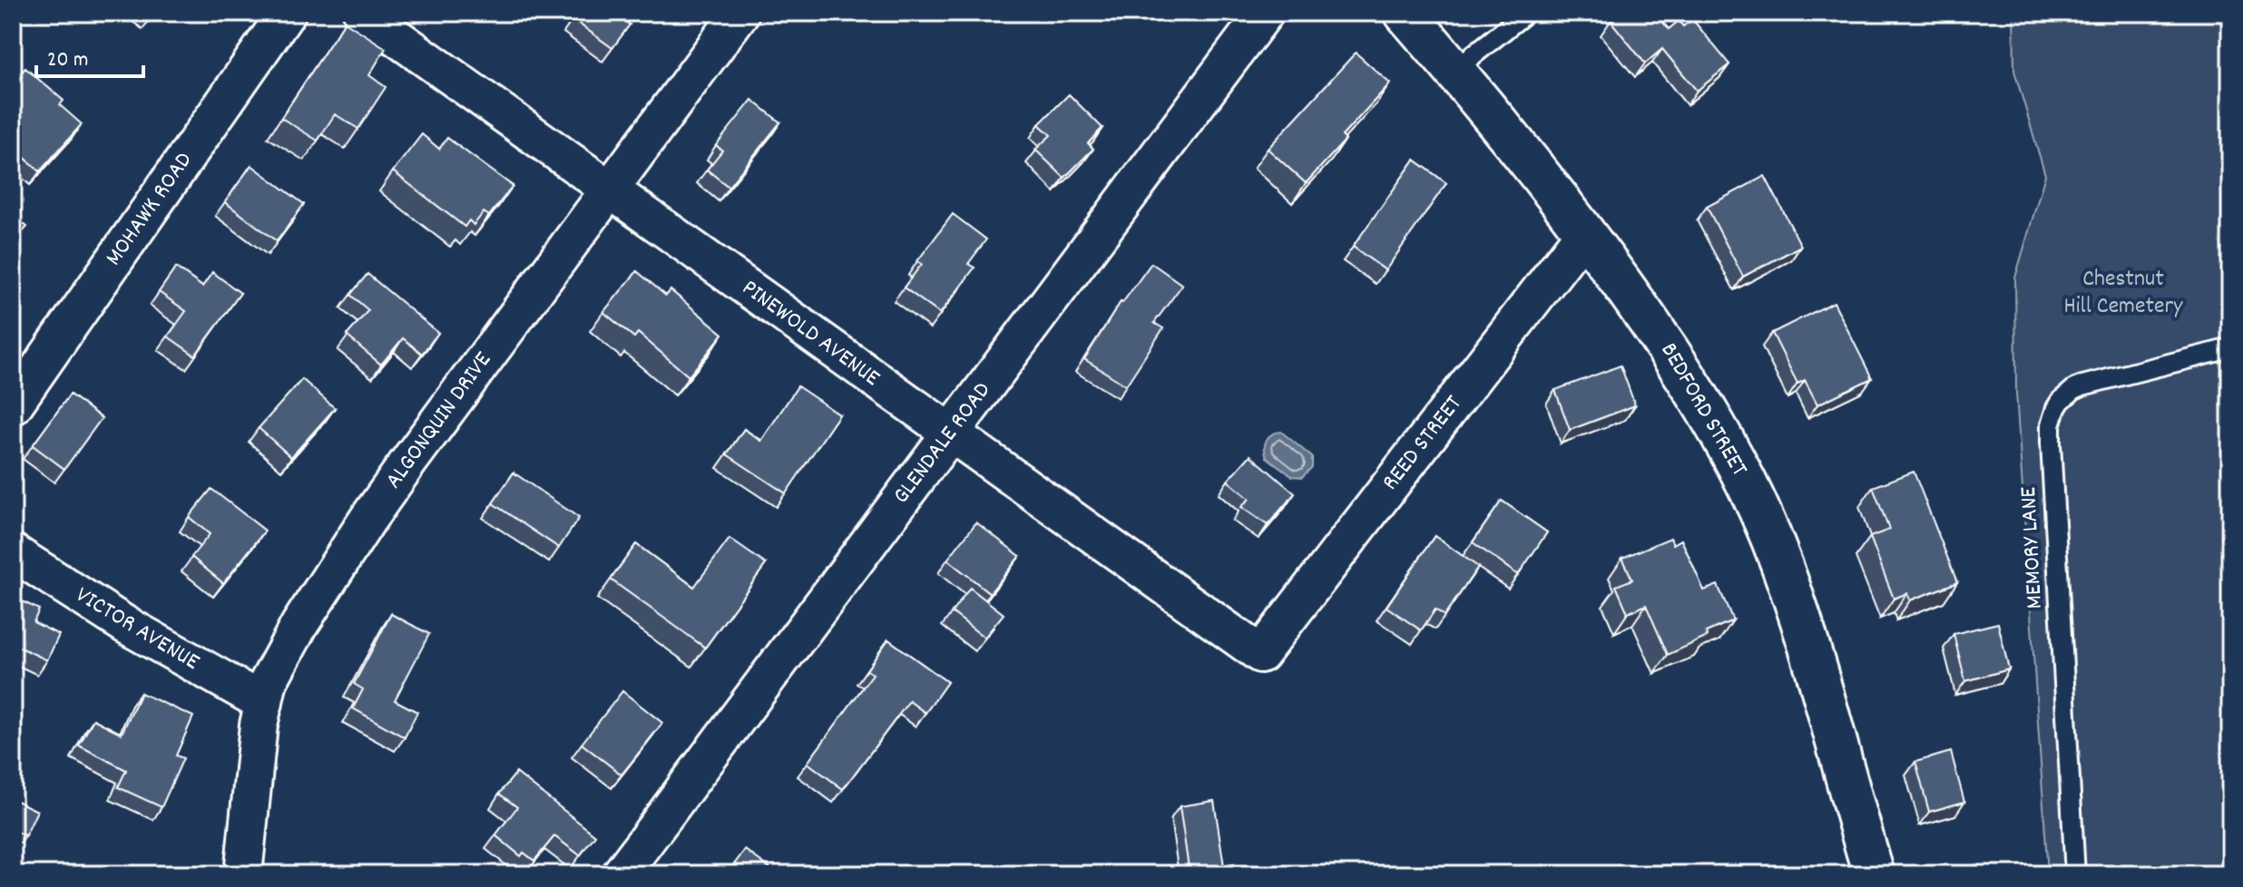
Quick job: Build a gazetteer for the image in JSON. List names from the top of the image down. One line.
{"streets":{"main road":["BEDFORD STREET"],"street":["MOHAWK ROAD","PINEWOLD AVENUE","ALGONQUIN DRIVE","GLENDALE ROAD","REED STREET","VICTOR AVENUE"],"lane":["MEMORY LANE"]},"crossings":[["PINEWOLD AVENUE","ALGONQUIN DRIVE"],["PINEWOLD AVENUE","GLENDALE ROAD"],["PINEWOLD AVENUE","REED STREET"],["BEDFORD STREET","REED STREET"],["ALGONQUIN DRIVE","VICTOR AVENUE"]],"parks":["Chestnut Hill Cemetery"],"scale_bar":"20 m"}
